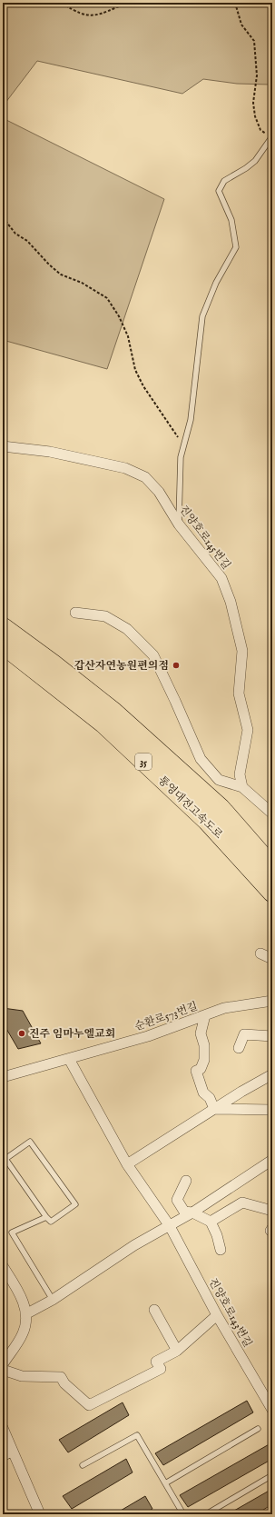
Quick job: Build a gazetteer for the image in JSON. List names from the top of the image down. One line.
{"streets":{"highway":["35","통영대전고속도로"],"street":["진양호로145번길","순환로573번길","진양호로143번길"]},"crossings":[["순환로573번길","진양호로143번길"]],"places":["갑산자연농원편의점","진주 임마누엘교회"]}
